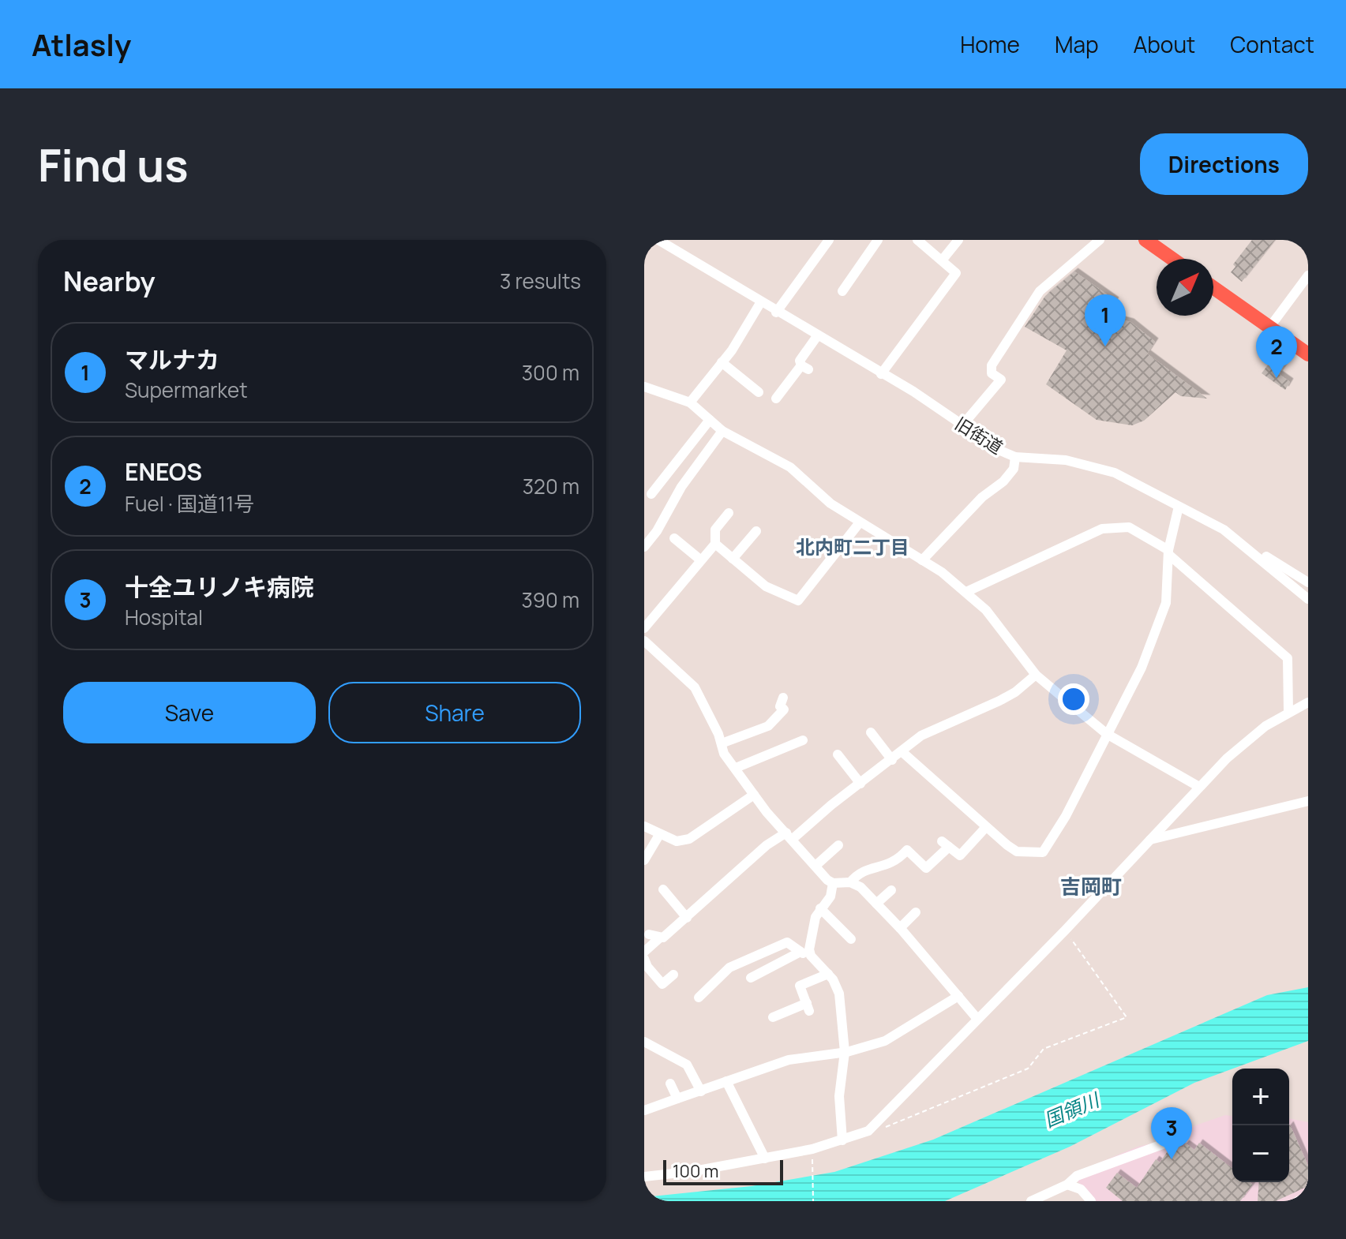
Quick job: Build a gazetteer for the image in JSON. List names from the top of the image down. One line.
{"streets":{"street":["旧街道"]},"districts":["北内町二丁目","吉岡町"],"water":["国領川"],"scale_bar":"100 m","north":"top right","page":{"header":"Atlasly","nav":["Home","Map","About","Contact"],"buttons":["Directions",["Save","Share"]],"title":"Find us","heading":["Nearby","3 results"],"pins":["1","2","3"],"list":[{"mark":"1","name":"マルナカ","note":"Supermarket","value":"300 m"},{"mark":"2","name":"ENEOS","note":"Fuel · 国道11号","value":"320 m"},{"mark":"3","name":"十全ユリノキ病院","note":"Hospital","value":"390 m"}],"map_buttons":["+","−"],"scale":"100 m"}}
